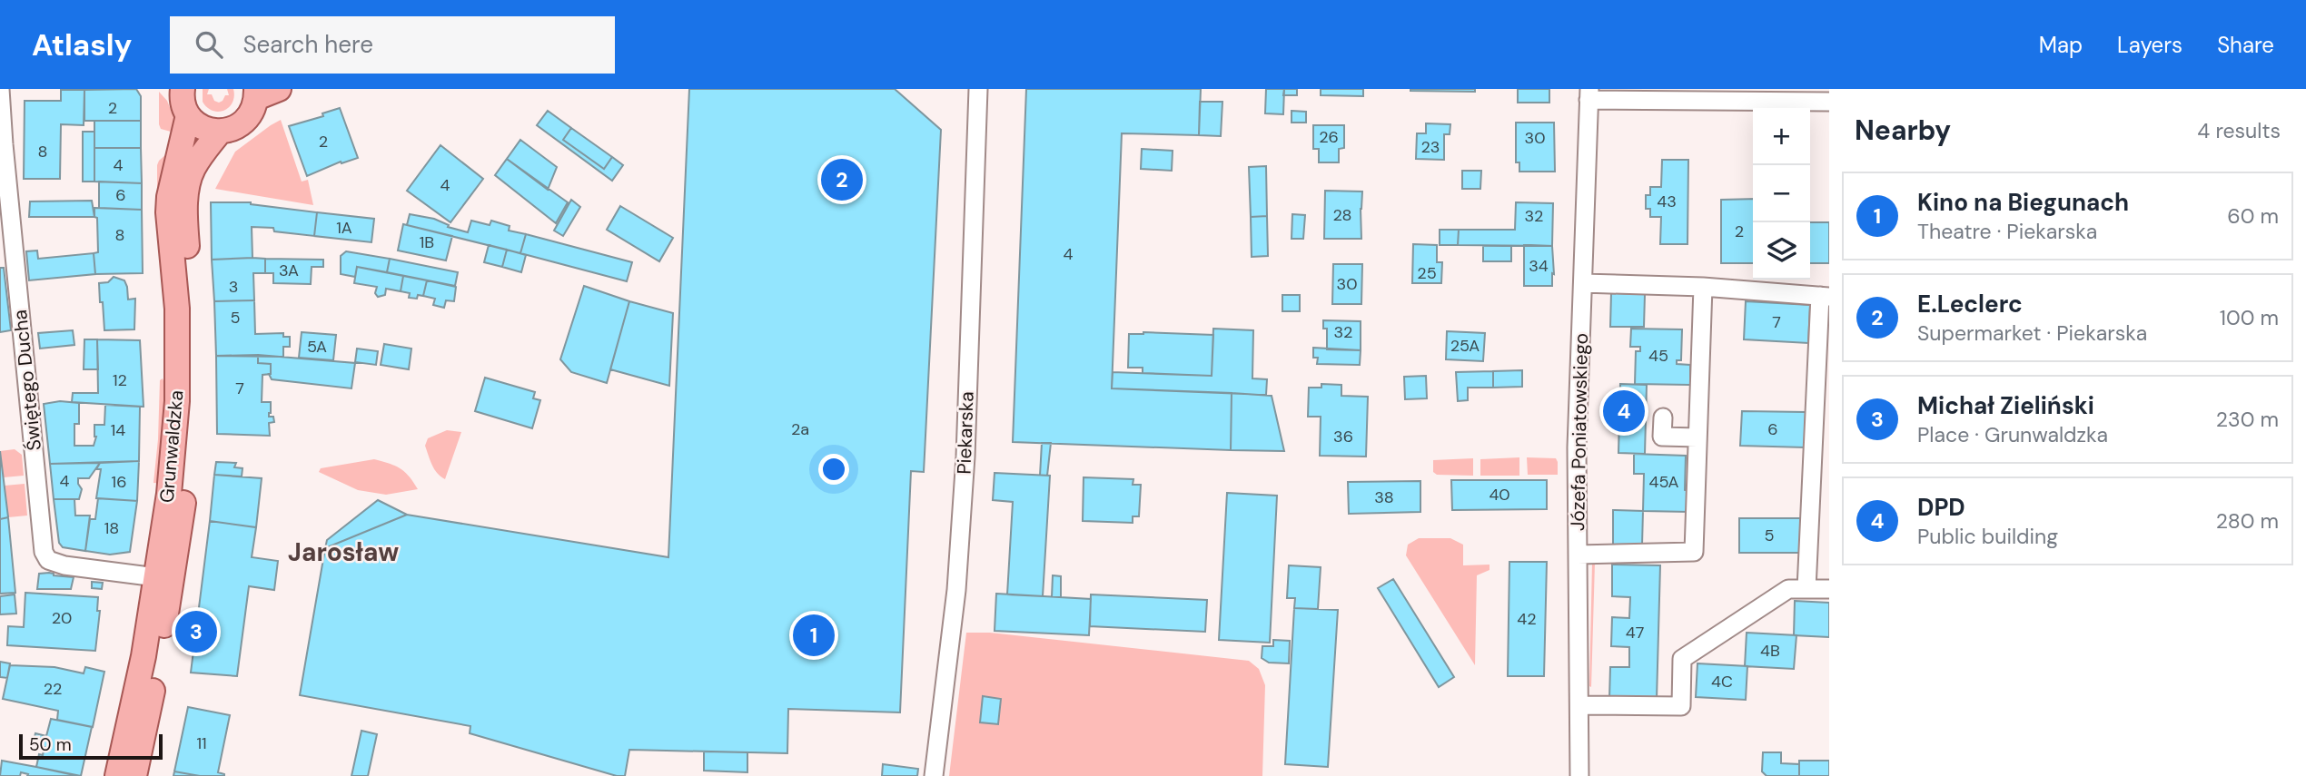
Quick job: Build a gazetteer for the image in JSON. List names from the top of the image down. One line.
{"streets":{"main road":["Grunwaldzka"],"street":["Świętego Ducha","Józefa Poniatowskiego","Piekarska"]},"crossings":[["Świętego Ducha","Grunwaldzka"]],"districts":["Jarosław"],"house_numbers":["2","26","30","2","23","8","4","4","6","43","28","32","1A","2","8","1B","4","34","3A","25","30","3","5","7","32","25A","5A","45","12","7","2a","6","14","36","4","16","45A","40","38","18","5","20","42","47","4B","4C","22","11"],"scale_bar":"50 m","page":{"header":"Atlasly","search":"Search here","nav":["Map","Layers","Share"],"heading":["Nearby","4 results"],"map_buttons":["+","−"],"pins":["2","4","3","1"],"list":[{"mark":"1","name":"Kino na Biegunach","note":"Theatre · Piekarska","value":"60 m"},{"mark":"2","name":"E.Leclerc","note":"Supermarket · Piekarska","value":"100 m"},{"mark":"3","name":"Michał Zieliński","note":"Place · Grunwaldzka","value":"230 m"},{"mark":"4","name":"DPD","note":"Public building","value":"280 m"}],"scale":"50 m"}}
